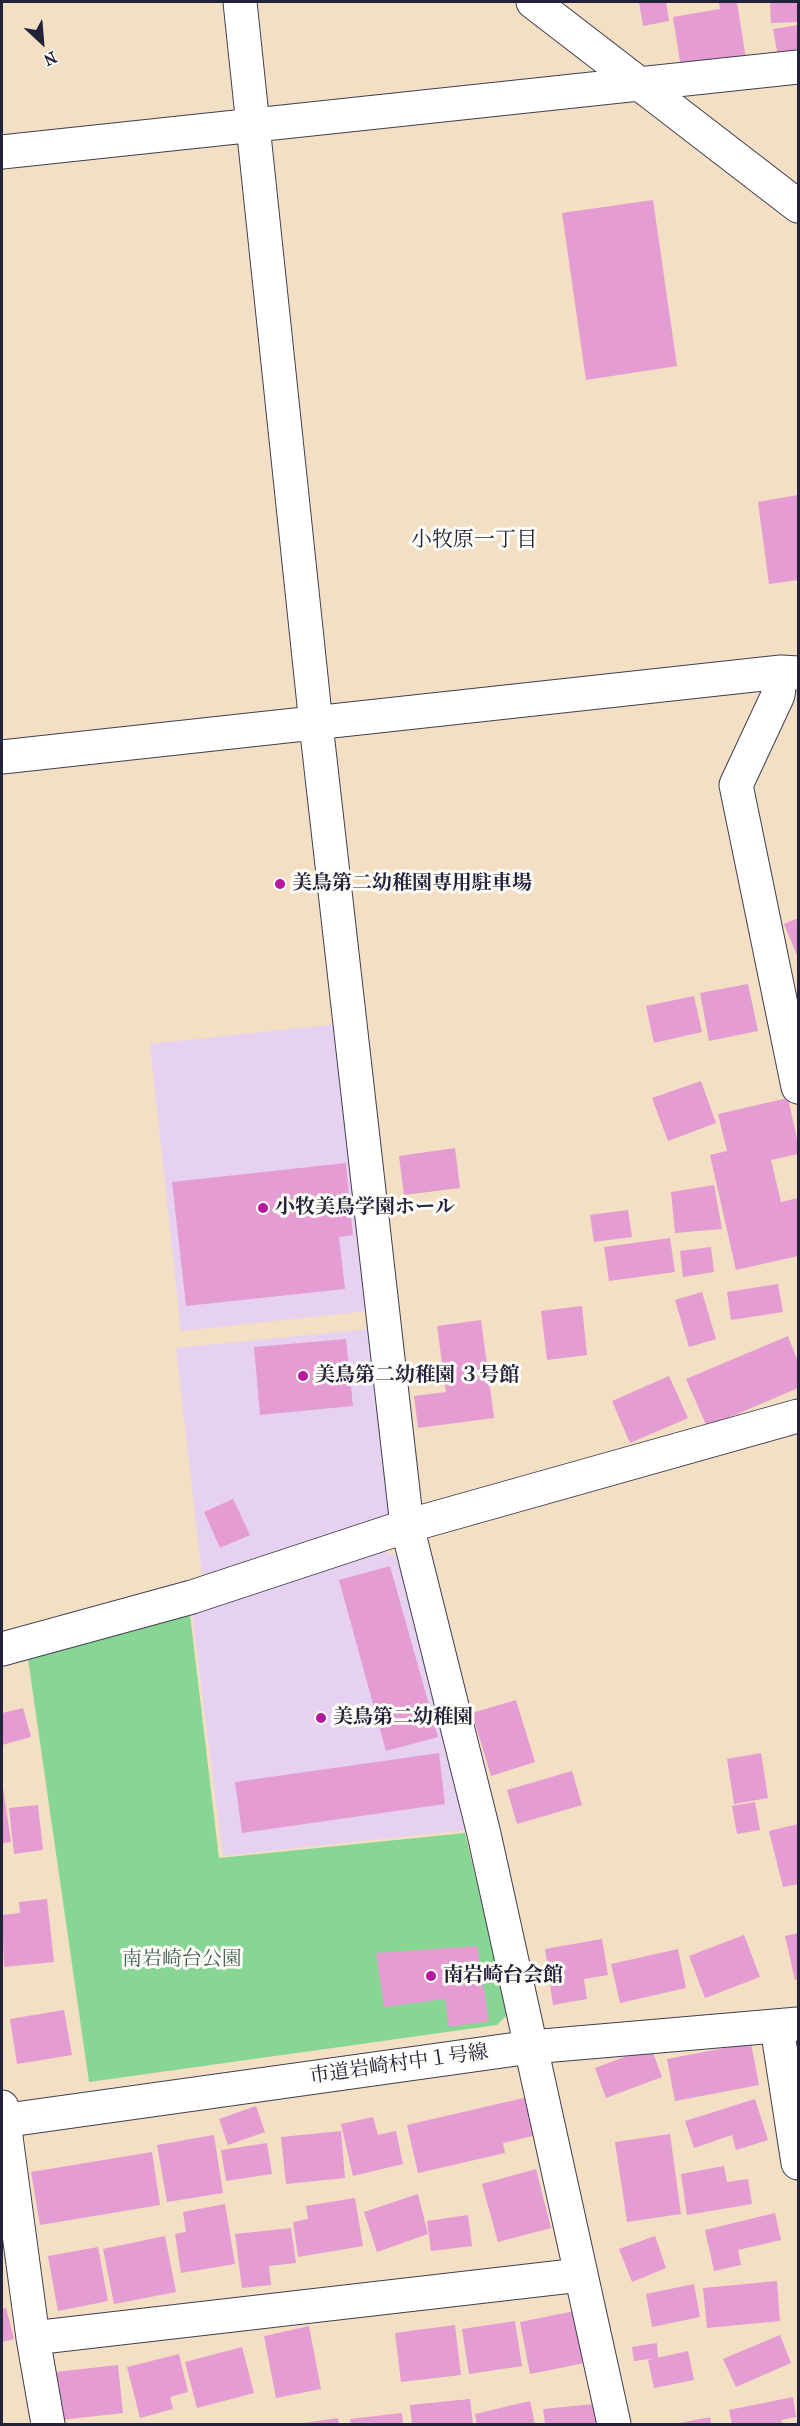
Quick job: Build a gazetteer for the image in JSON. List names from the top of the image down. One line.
{"streets":{"street":["市道岩崎村中１号線"]},"districts":["小牧原一丁目"],"parks":["南岩崎台公園"],"places":["美鳥第二幼稚園専用駐車場","小牧美鳥学園ホール","美鳥第二幼稚園 ３号館","美鳥第二幼稚園","南岩崎台会館"],"north":"bottom right"}
